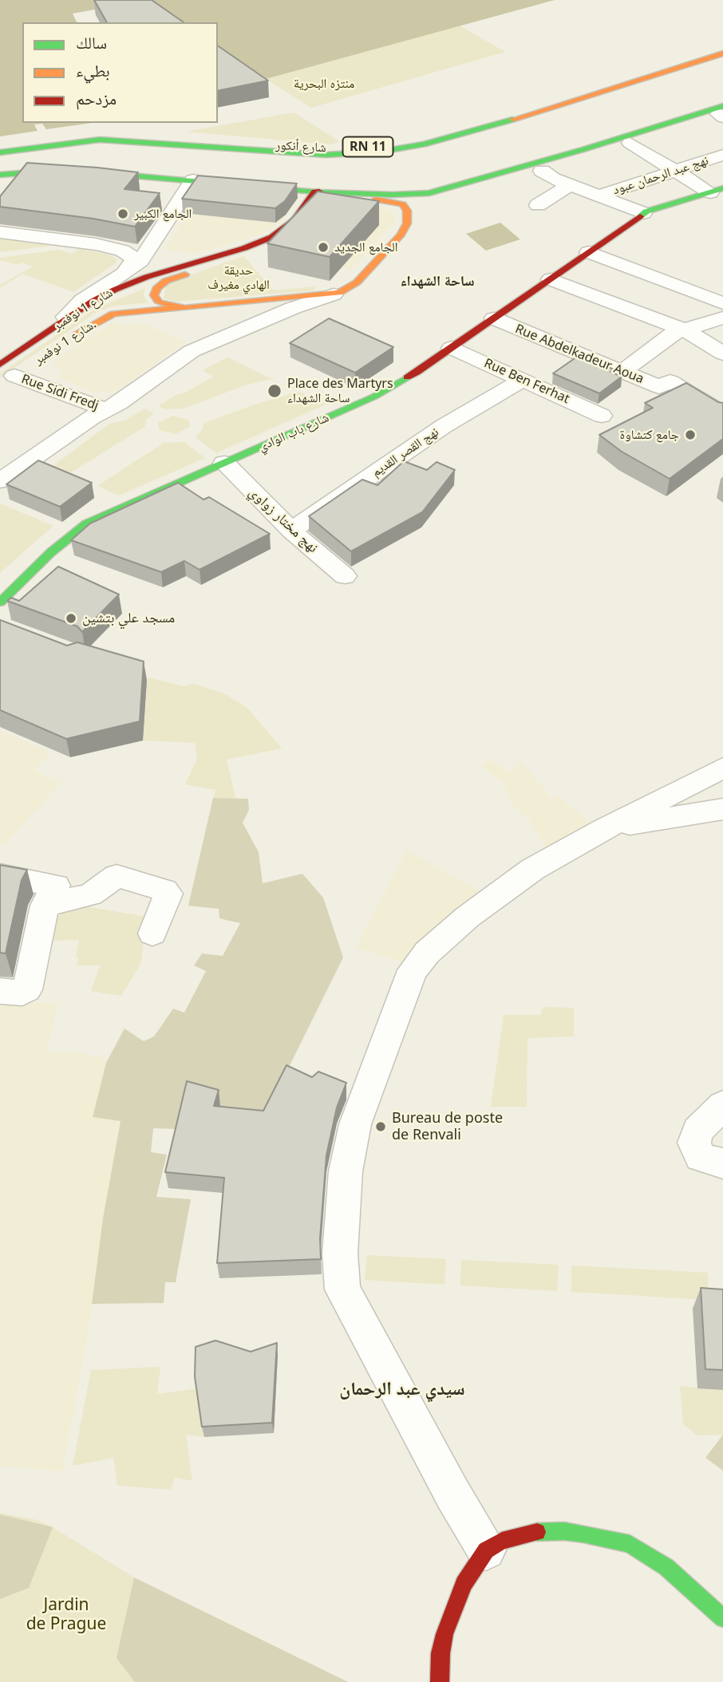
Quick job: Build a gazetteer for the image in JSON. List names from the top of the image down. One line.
{"streets":{"main road":["شارع أنكور","RN 11","شارع 1 نوفمبر","شارع 1 نوفمبر.","شارع باب الوادي"],"street":["نهج عبد الرحمان عبود","Rue Abdelkadeur Aoua","Rue Ben Ferhat","Rue Sidi Fredj","نهج القصر القديم","نهج مختار زواوي"]},"crossings":[["شارع 1 نوفمبر","Rue Sidi Fredj"],["Rue Abdelkadeur Aoua","شارع باب الوادي"],["Rue Ben Ferhat","شارع باب الوادي"],["Rue Ben Ferhat","نهج القصر القديم"],["شارع باب الوادي","نهج مختار زواوي"],["نهج القصر القديم","نهج مختار زواوي"]],"districts":["ساحة الشهداء","سيدي عبد الرحمان"],"parks":["منتزه البحرية","حديقة الهادي مغيرف","Jardin de Prague"],"places":["الجامع الكبير","الجامع الجديد","Place des Martyrs ساحة الشهداء","جامع كتشاوة","مسجد علي بتشين","Bureau de poste de Renvali"],"legend":["سالك","بطيء","مزدحم"]}
